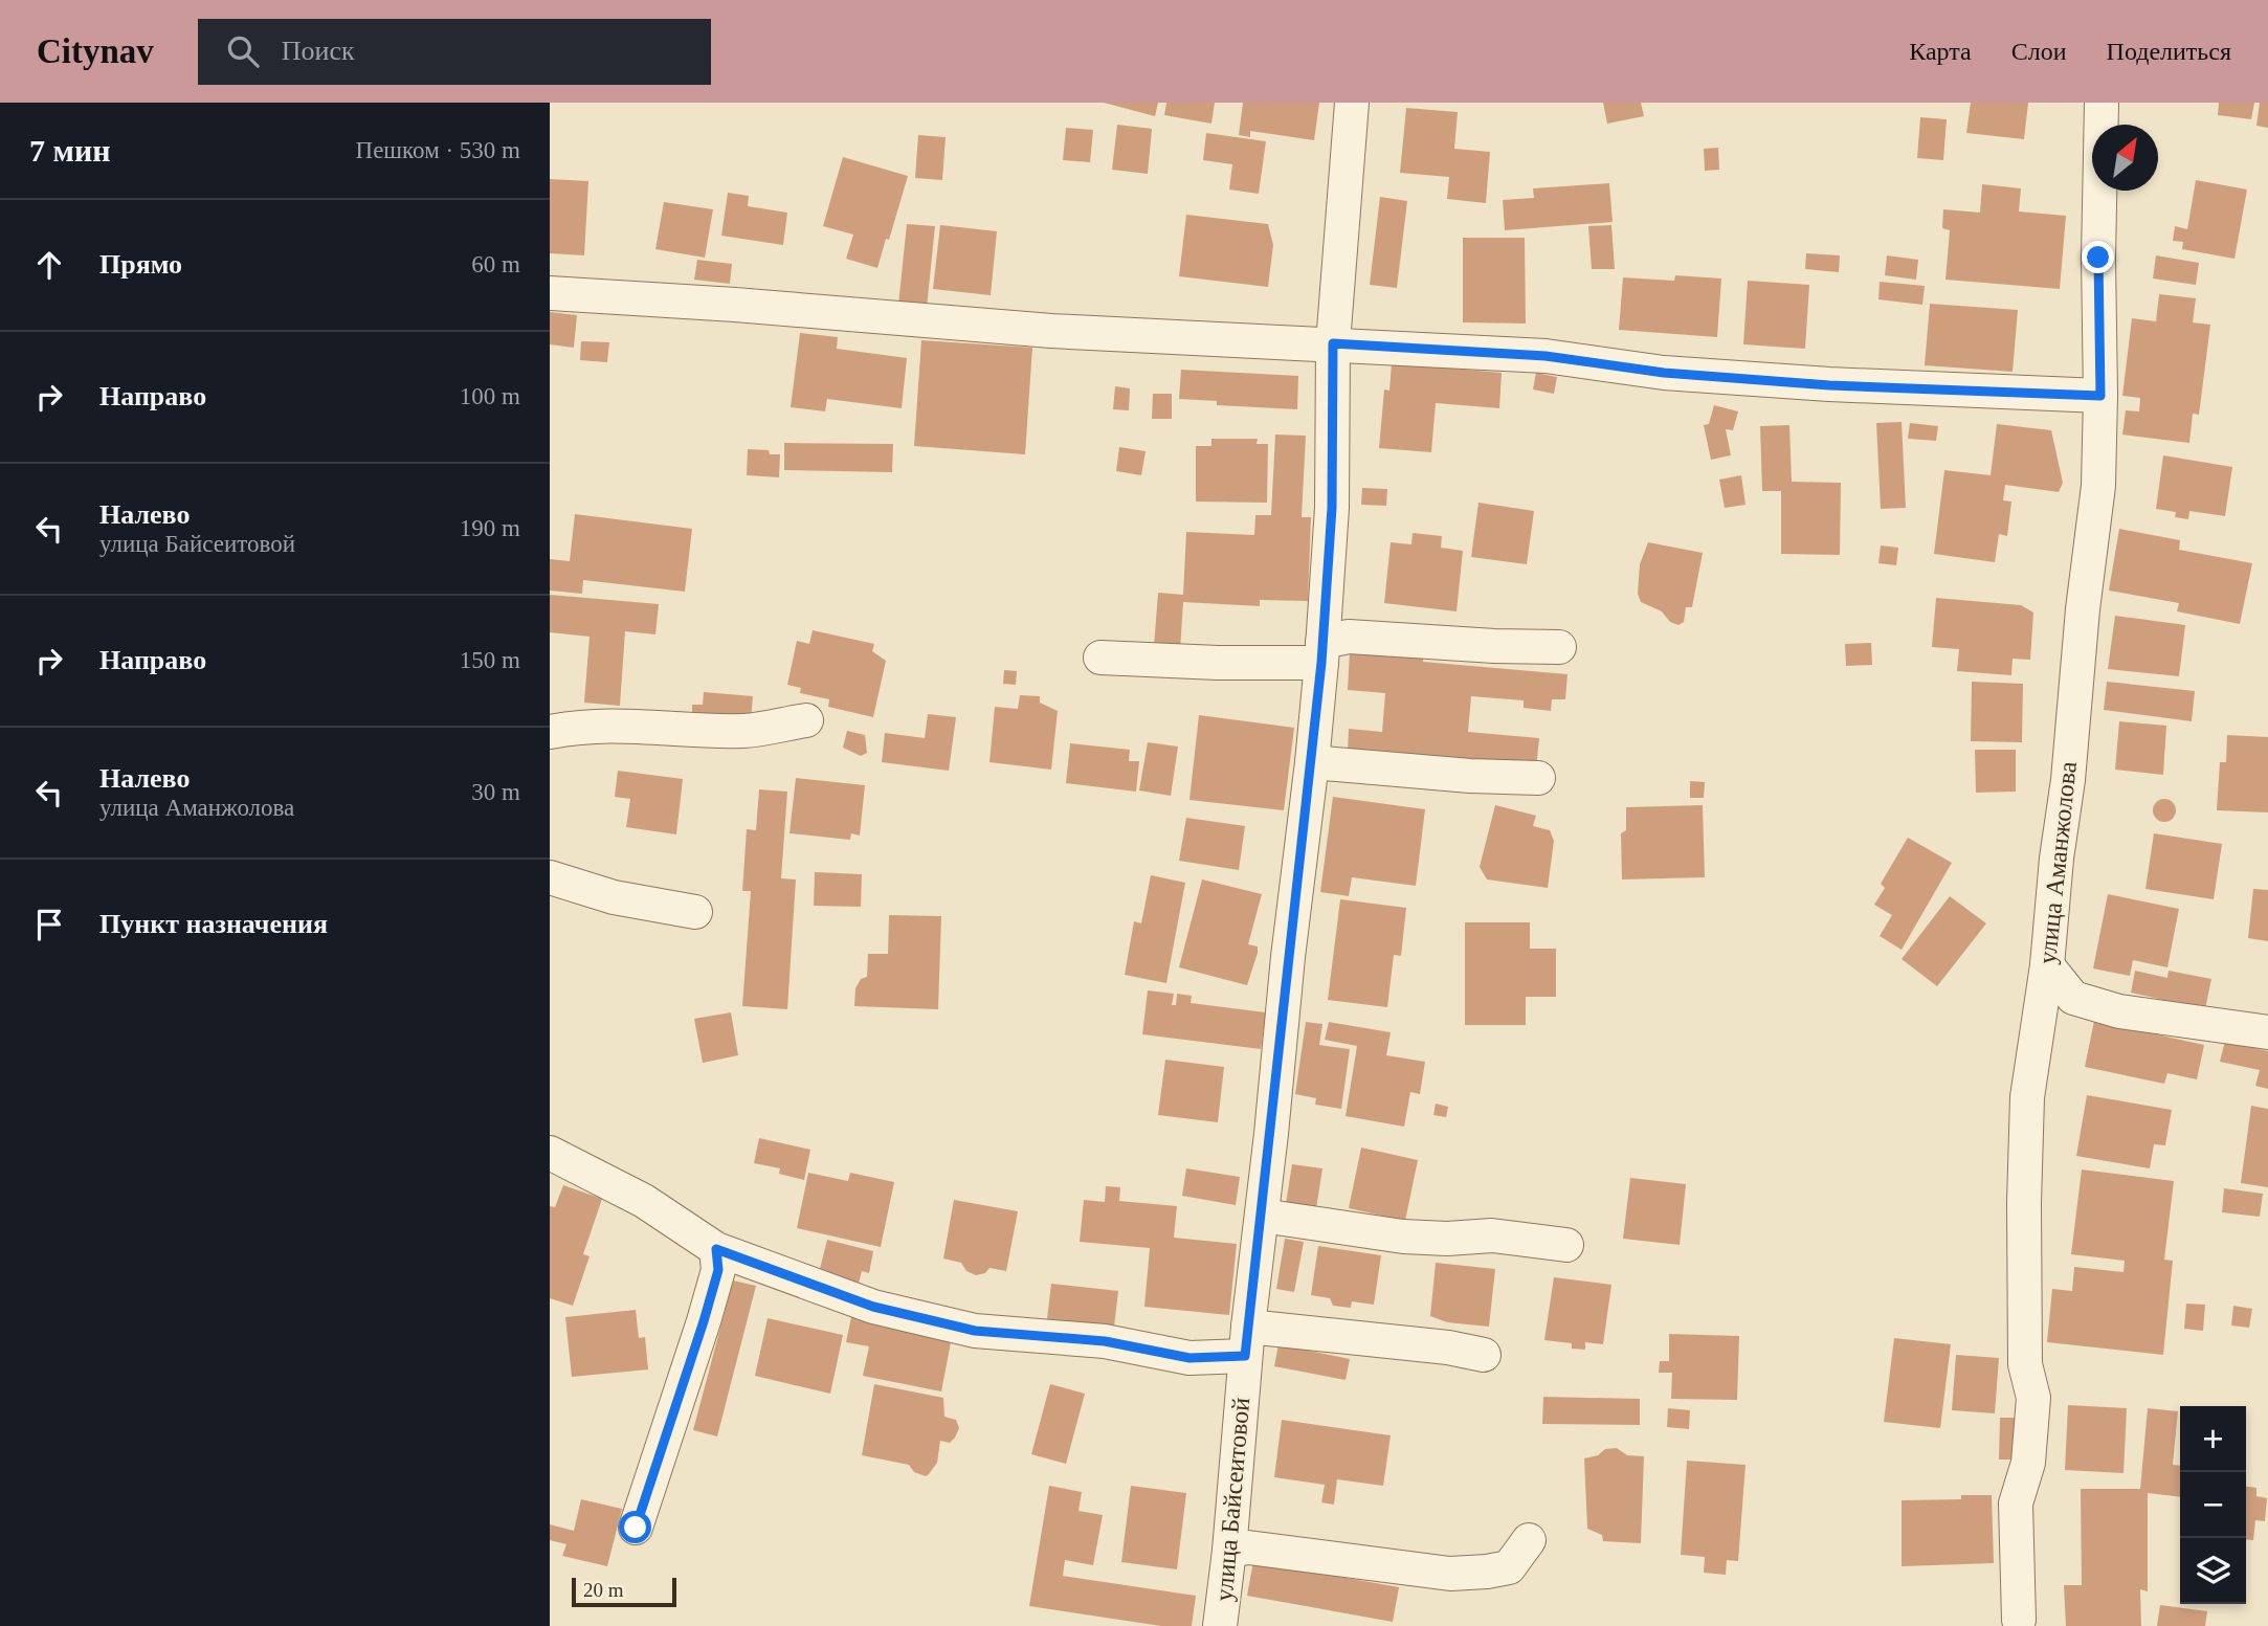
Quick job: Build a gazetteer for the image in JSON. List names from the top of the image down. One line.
{"streets":{"street":["улица Аманжолова","улица Байсеитовой"]},"scale_bar":"20 m","north":"top right","page":{"header":"Citynav","search":"Поиск","nav":["Карта","Слои","Поделиться"],"heading":["7 мин","Пешком · 530 m"],"list":[["Прямо","60 m"],["Направо","100 m"],["Налево","улица Байсеитовой","190 m"],["Направо","150 m"],["Налево","улица Аманжолова","30 m"],"Пункт назначения"],"map_buttons":["+","−"],"scale":"20 m"}}
